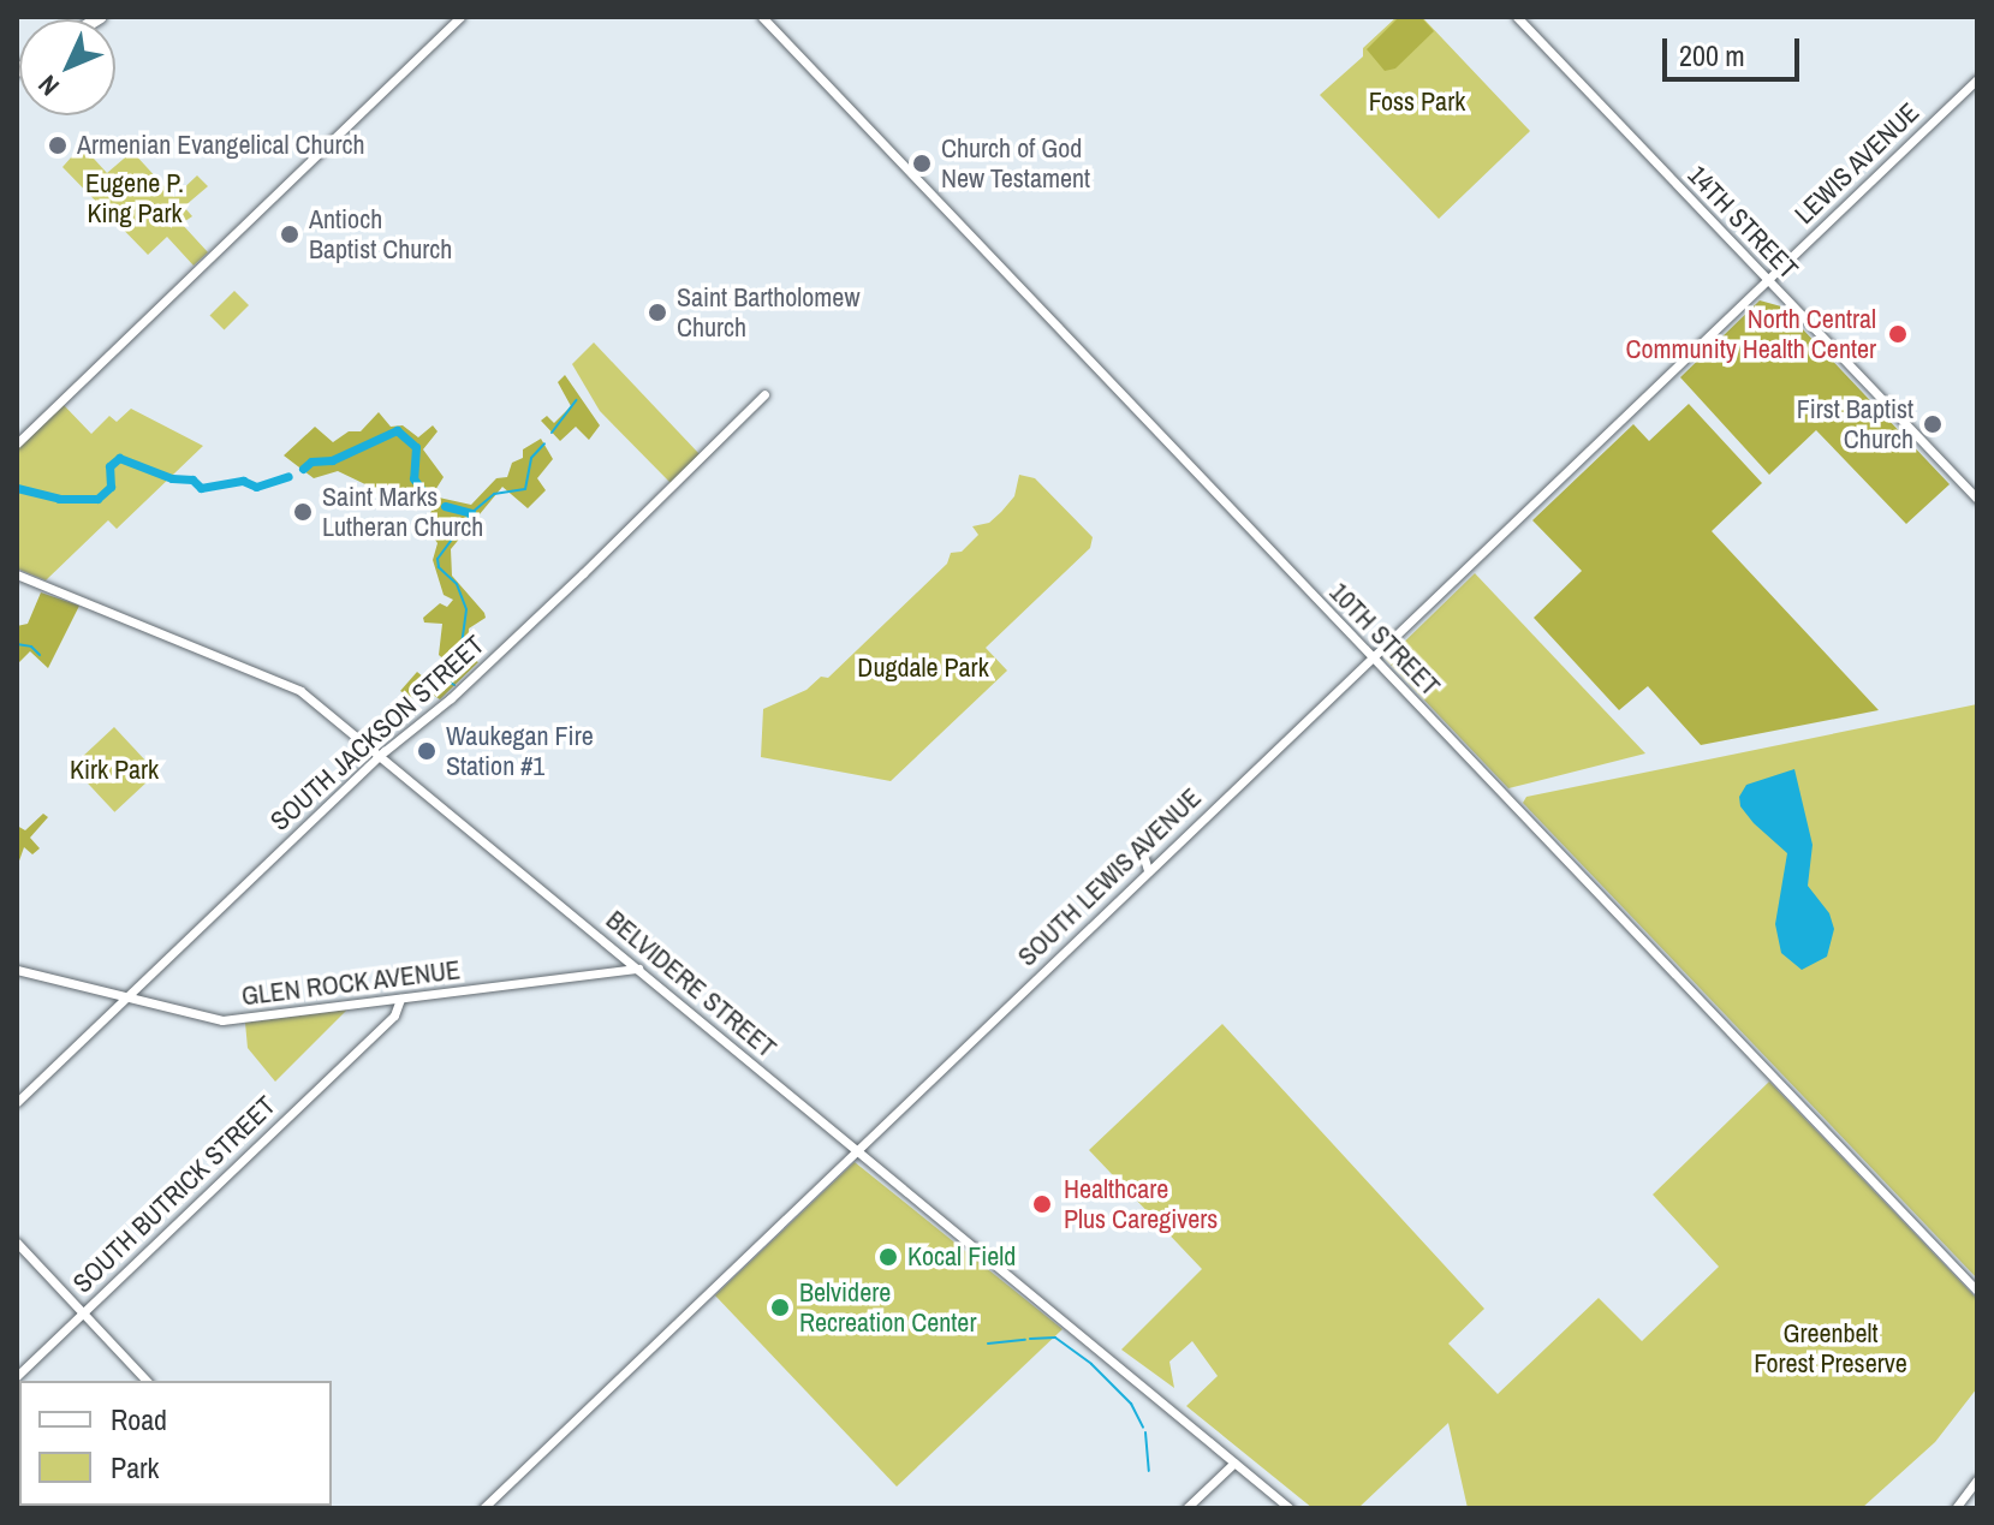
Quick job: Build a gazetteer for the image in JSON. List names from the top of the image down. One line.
{"streets":{"street":["LEWIS AVENUE","14TH STREET","10TH STREET","SOUTH JACKSON STREET","SOUTH LEWIS AVENUE","GLEN ROCK AVENUE","BELVIDERE STREET","SOUTH BUTRICK STREET"]},"crossings":[["LEWIS AVENUE","14TH STREET"],["LEWIS AVENUE","SOUTH LEWIS AVENUE"],["14TH STREET","SOUTH LEWIS AVENUE"],["10TH STREET","SOUTH LEWIS AVENUE"],["SOUTH JACKSON STREET","GLEN ROCK AVENUE"],["SOUTH JACKSON STREET","BELVIDERE STREET"],["SOUTH LEWIS AVENUE","BELVIDERE STREET"],["GLEN ROCK AVENUE","BELVIDERE STREET"],["GLEN ROCK AVENUE","SOUTH BUTRICK STREET"]],"parks":["Foss Park","Eugene P. King Park","Dugdale Park","Kirk Park","Greenbelt Forest Preserve"],"places":["Armenian Evangelical Church","Church of God New Testament","Antioch Baptist Church","Saint Bartholomew Church","North Central Community Health Center","First Baptist Church","Saint Marks Lutheran Church","Waukegan Fire Station #1","Healthcare Plus Caregivers","Kocal Field","Belvidere Recreation Center"],"legend":["Road","Park"],"scale_bar":"200 m","north":"bottom left"}
